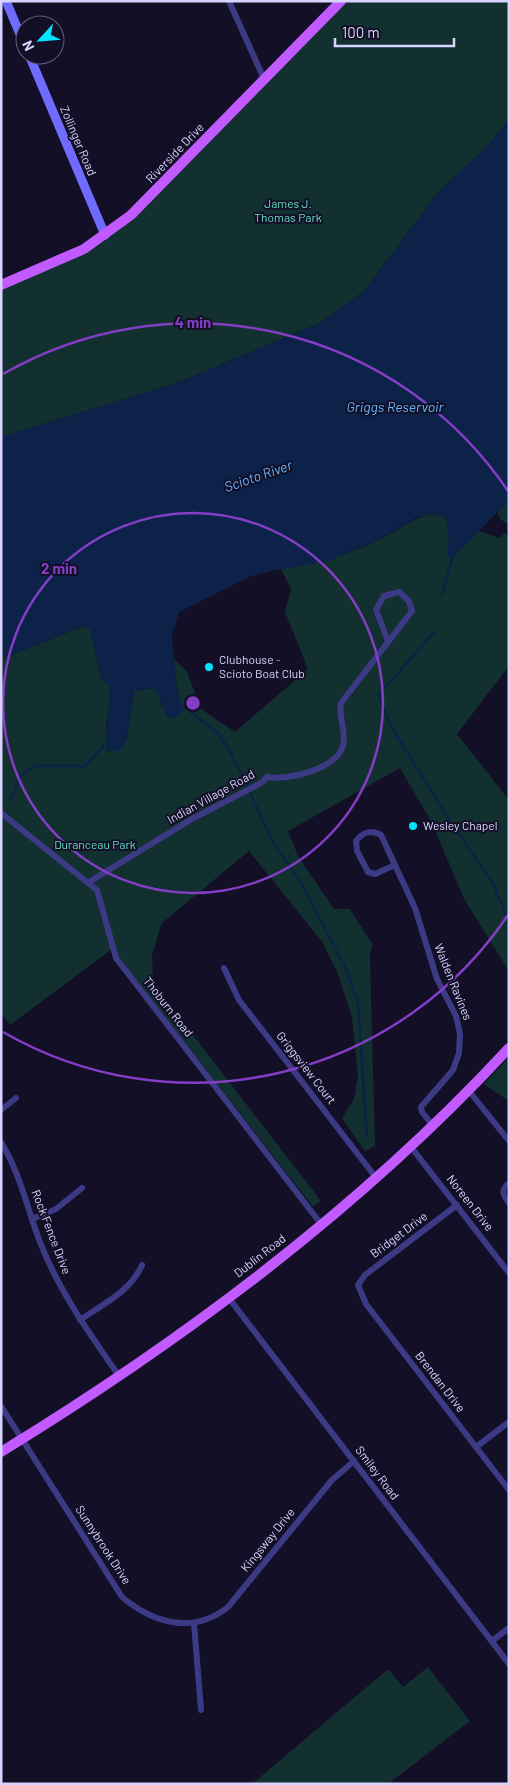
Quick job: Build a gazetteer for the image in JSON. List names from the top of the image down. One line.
{"streets":{"main road":["Zollinger Road","Riverside Drive","Dublin Road"],"street":["Indian Village Road","Walden Ravines","Thoburn Road","Griggsview Court","Noreen Drive","Rock Fence Drive","Bridget Drive","Brendan Drive","Smiley Road","Kingsway Drive","Sunnybrook Drive"]},"crossings":[["Zollinger Road","Riverside Drive"],["Indian Village Road","Thoburn Road"],["Walden Ravines","Dublin Road"],["Thoburn Road","Dublin Road"],["Griggsview Court","Dublin Road"],["Noreen Drive","Bridget Drive"],["Noreen Drive","Dublin Road"],["Rock Fence Drive","Dublin Road"],["Bridget Drive","Brendan Drive"],["Dublin Road","Smiley Road"],["Dublin Road","Sunnybrook Drive"],["Smiley Road","Kingsway Drive"],["Kingsway Drive","Sunnybrook Drive"]],"water":["Griggs Reservoir","Scioto River"],"parks":["James J. Thomas Park","Duranceau Park"],"places":["Clubhouse - Scioto Boat Club","Wesley Chapel"],"scale_bar":"100 m","north":"bottom left","rings":["4 min","2 min"]}
